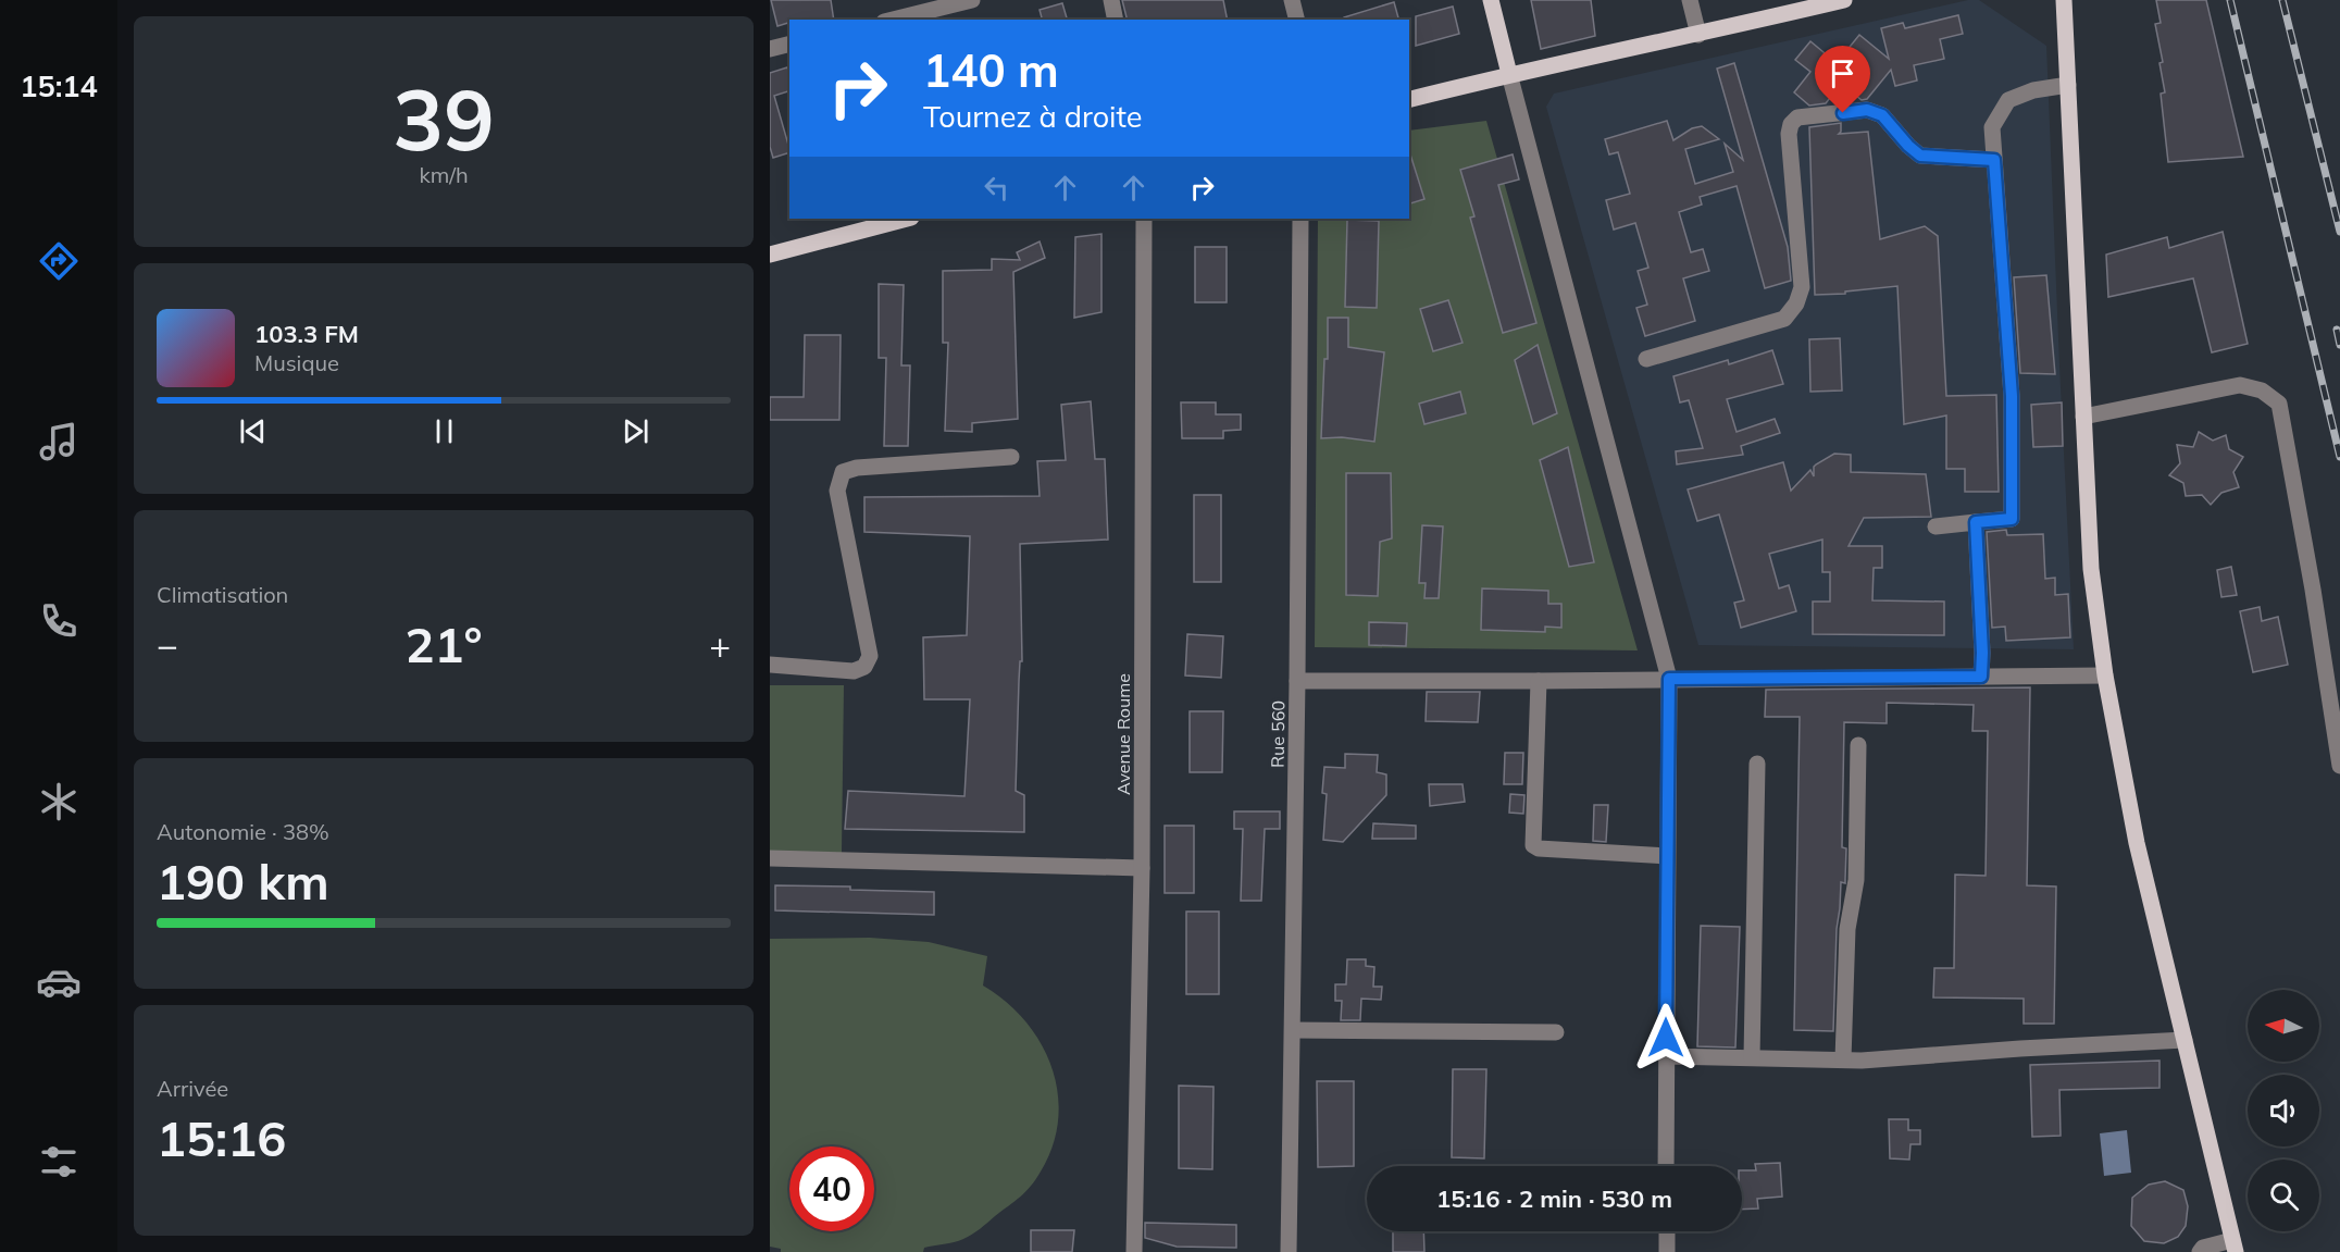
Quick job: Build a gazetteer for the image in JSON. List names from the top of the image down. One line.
{"streets":{"street":["Avenue Roume","Rue 560"]},"north":"left","page":{"tabs":"15:14","tile":[["39","km/h"],"Climatisation",["Autonomie · 38%","190 km"],["Arrivée","15:16"]],"turn":["140 m","Tournez à droite"],"song":["103.3 FM","Musique"],"heat":["−","21°","+"],"limit":"40","trip":"15:16 · 2 min · 530 m"}}
